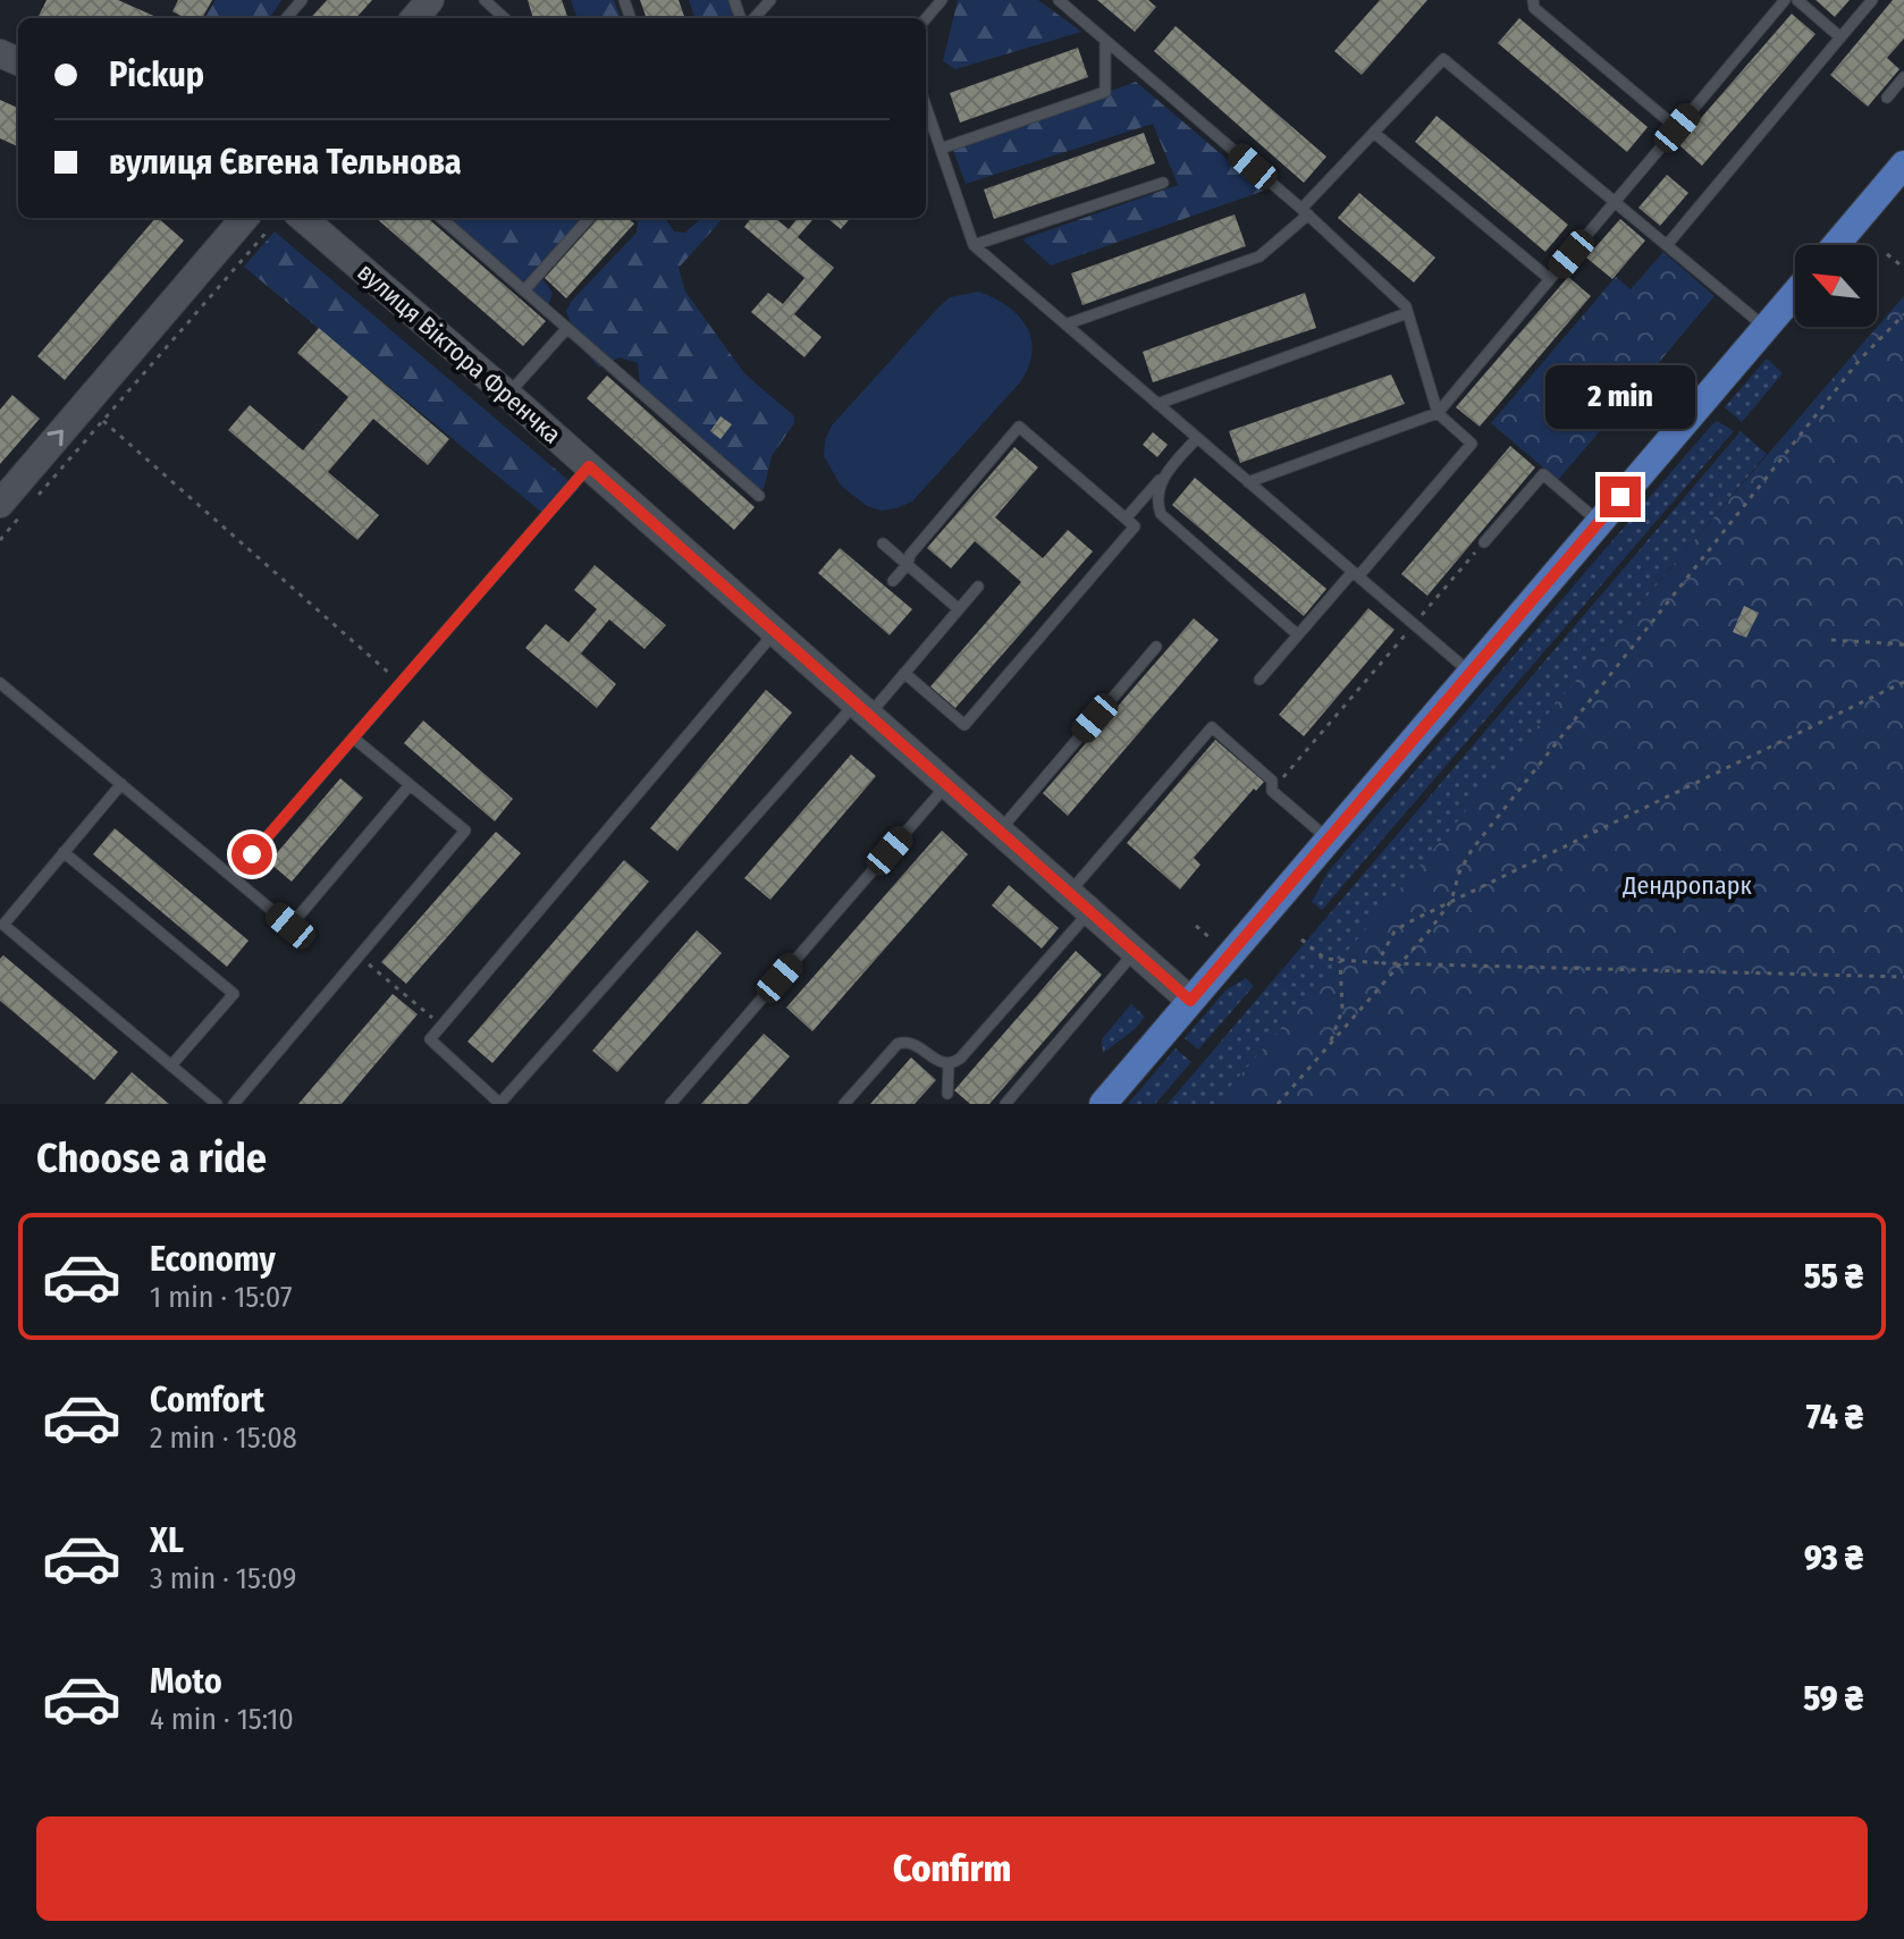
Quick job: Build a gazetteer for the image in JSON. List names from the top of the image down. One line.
{"streets":{"street":["вулиця Віктора Френчка"]},"parks":["Дендропарк"],"north":"top left","page":{"banner":["Pickup","вулиця Євгена Тельнова"],"bubble":"2 min","heading":"Choose a ride","list":[{"name":"Economy","note":"1 min · 15:07","value":"55 ₴"},{"name":"Comfort","note":"2 min · 15:08","value":"74 ₴"},{"name":"XL","note":"3 min · 15:09","value":"93 ₴"},{"name":"Moto","note":"4 min · 15:10","value":"59 ₴"}],"buttons":"Confirm"}}
